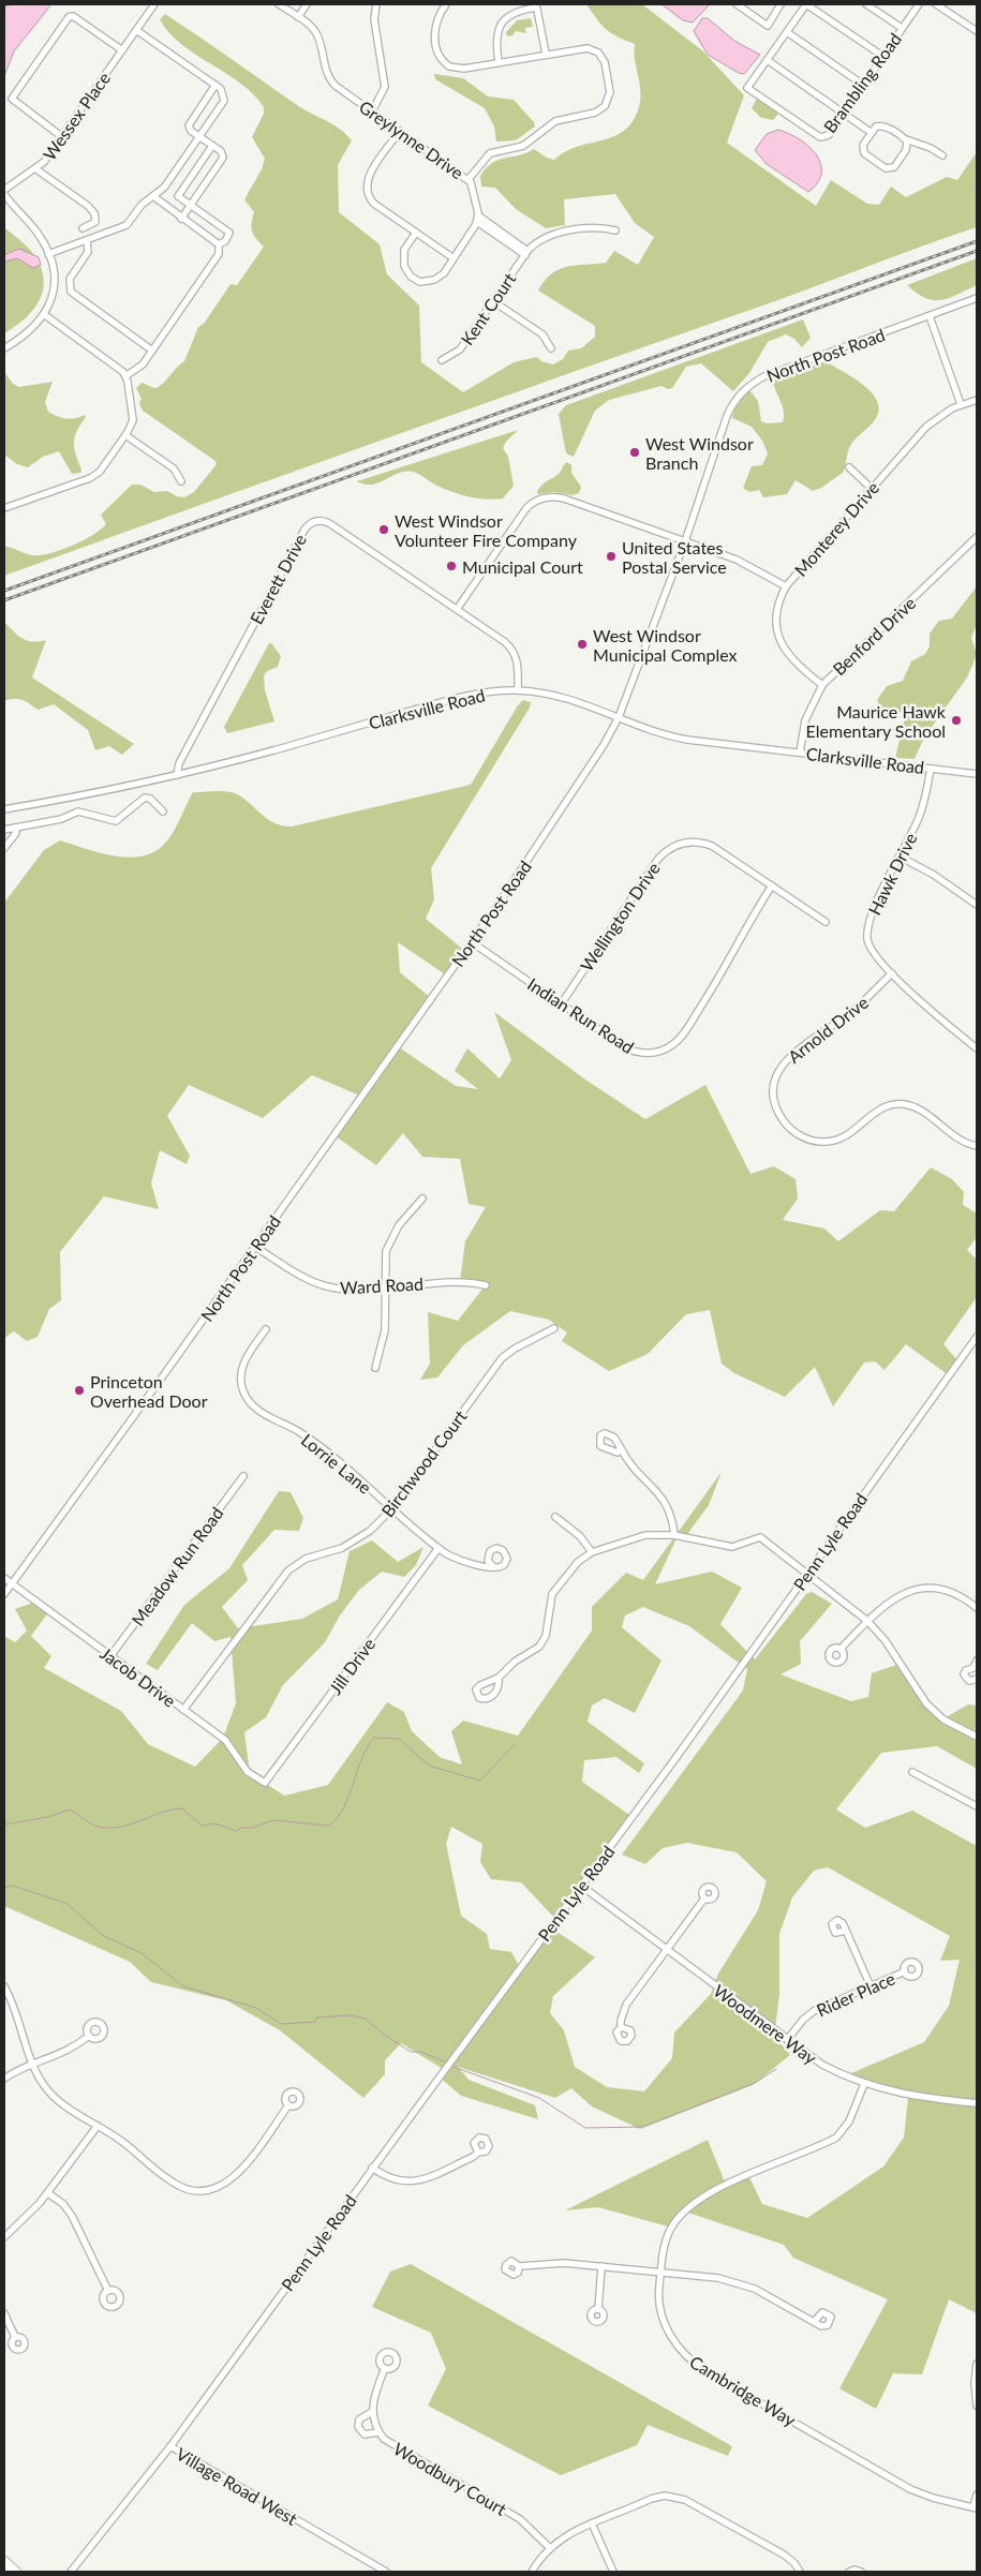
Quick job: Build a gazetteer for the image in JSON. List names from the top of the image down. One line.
{"streets":{"street":["Brambling Road","Wessex Place","Greylynne Drive","Kent Court","North Post Road","Monterey Drive","Everett Drive","Benford Drive","Clarksville Road","Hawk Drive","Wellington Drive","Indian Run Road","Arnold Drive","Ward Road","Lorrie Lane","Birchwood Court","Penn Lyle Road","Meadow Run Road","Jill Drive","Jacob Drive","Rider Place","Woodmere Way","Cambridge Way","Woodbury Court","Village Road West"]},"crossings":[["North Post Road","Clarksville Road"],["North Post Road","Indian Run Road"],["North Post Road","Ward Road"],["North Post Road","Jacob Drive"],["Monterey Drive","Benford Drive"],["Everett Drive","Clarksville Road"],["Benford Drive","Clarksville Road"],["Clarksville Road","Hawk Drive"],["Hawk Drive","Arnold Drive"],["Wellington Drive","Indian Run Road"],["Lorrie Lane","Birchwood Court"],["Lorrie Lane","Jill Drive"],["Birchwood Court","Jacob Drive"],["Penn Lyle Road","Woodmere Way"],["Penn Lyle Road","Village Road West"],["Meadow Run Road","Jacob Drive"],["Jill Drive","Jacob Drive"],["Rider Place","Woodmere Way"],["Woodmere Way","Cambridge Way"]],"places":["West Windsor Branch","West Windsor Volunteer Fire Company","United States Postal Service","Municipal Court","West Windsor Municipal Complex","Maurice Hawk Elementary School","Princeton Overhead Door"]}
